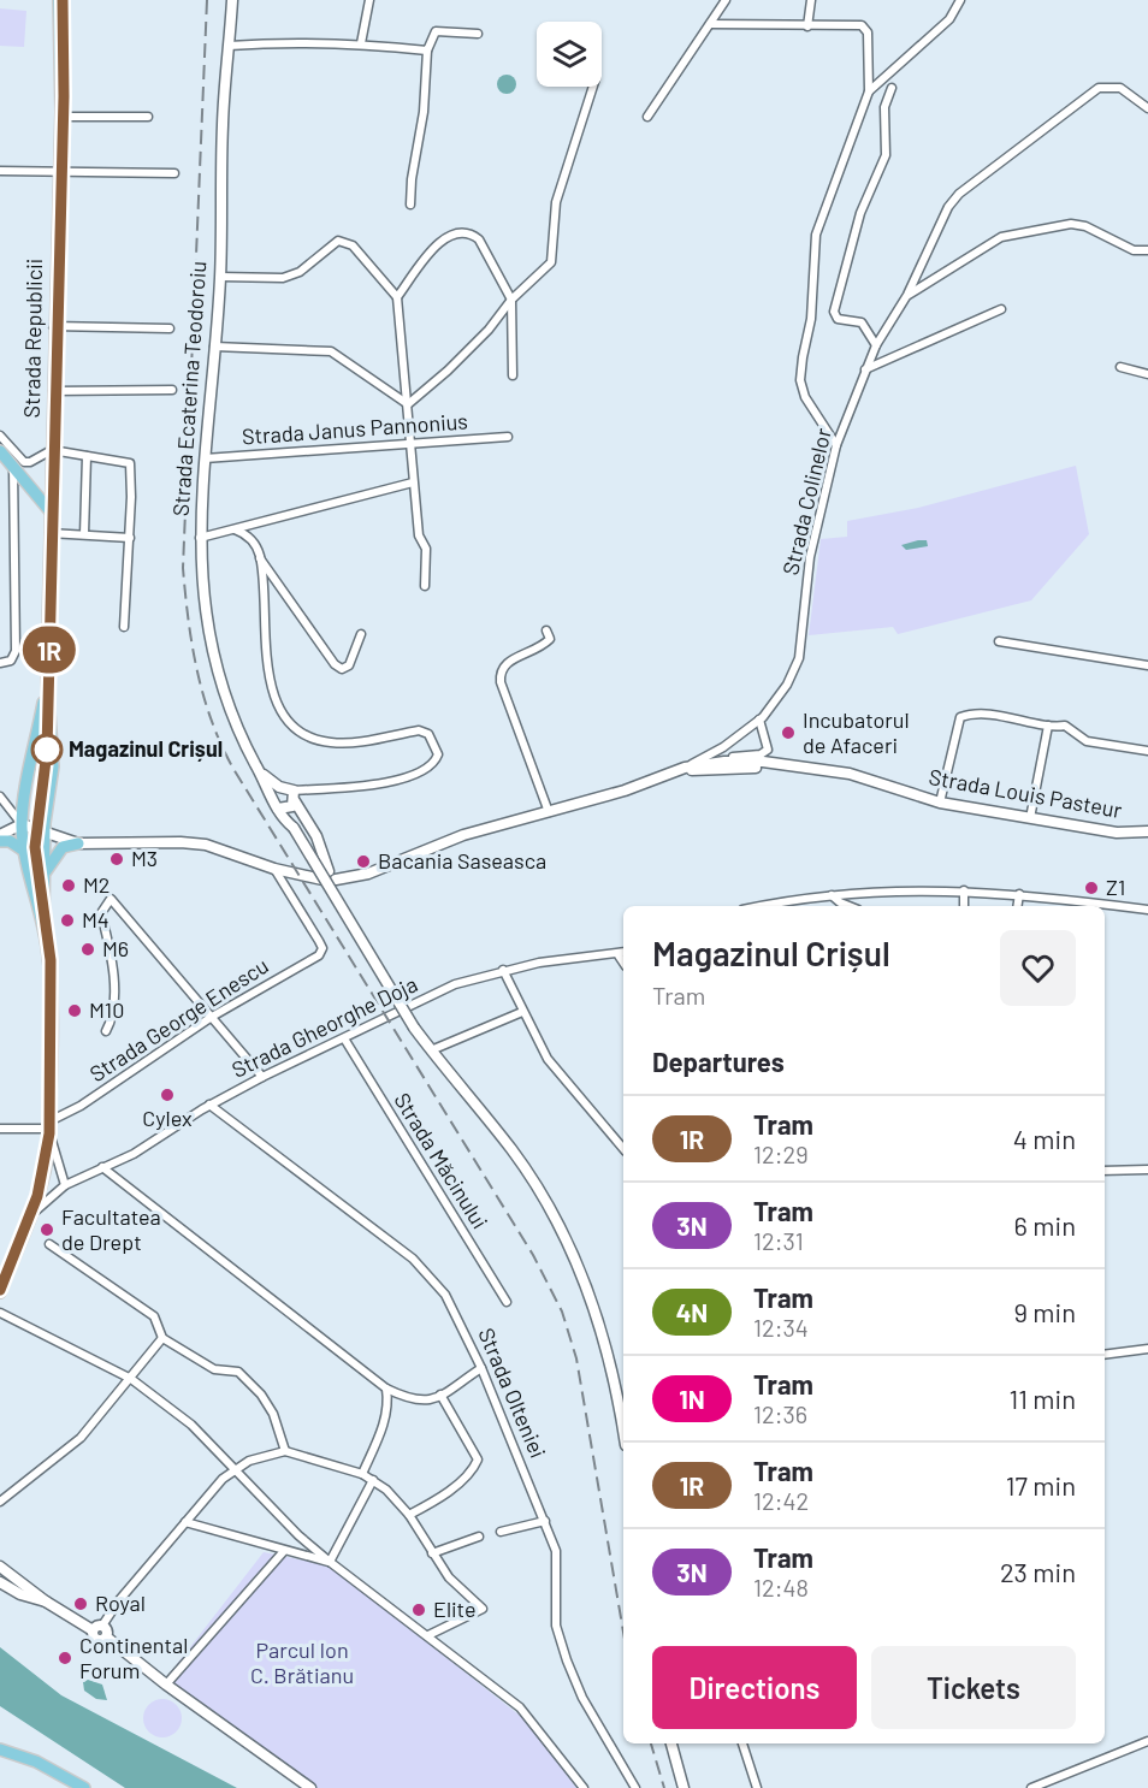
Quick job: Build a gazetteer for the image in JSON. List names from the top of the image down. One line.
{"streets":{"main road":["Strada Republicii","Strada Ecaterina Teodoroiu","Strada Louis Pasteur"],"street":["Strada Janus Pannonius","Strada Colinelor","Strada George Enescu","Strada Gheorghe Doja","Strada Măcinului","Strada Olteniei"]},"crossings":[["Strada Republicii","Strada Louis Pasteur"],["Strada Ecaterina Teodoroiu","Strada Janus Pannonius"],["Strada Colinelor","Strada Louis Pasteur"],["Strada Louis Pasteur","Strada George Enescu"],["Strada Gheorghe Doja","Strada Măcinului"],["Strada Gheorghe Doja","Strada Olteniei"]],"parks":["Parcul Ion C. Brătianu"],"places":["Incubatorul de Afaceri","Magazinul Crișul","M3","Bacania Saseasca","M2","Z1","M4","M6","M10","Cylex","Facultatea de Drept","Royal","Elite","Continental Forum"],"lines":["tram line 1R"],"page":{"on_map":"1R","heading":[["Magazinul Crișul","Tram"],"Departures"],"list":[{"mark":"1R","name":"Tram","note":"12:29","value":"4 min"},{"mark":"3N","name":"Tram","note":"12:31","value":"6 min"},{"mark":"4N","name":"Tram","note":"12:34","value":"9 min"},{"mark":"1N","name":"Tram","note":"12:36","value":"11 min"},{"mark":"1R","name":"Tram","note":"12:42","value":"17 min"},{"mark":"3N","name":"Tram","note":"12:48","value":"23 min"}],"buttons":["Directions","Tickets"]}}
